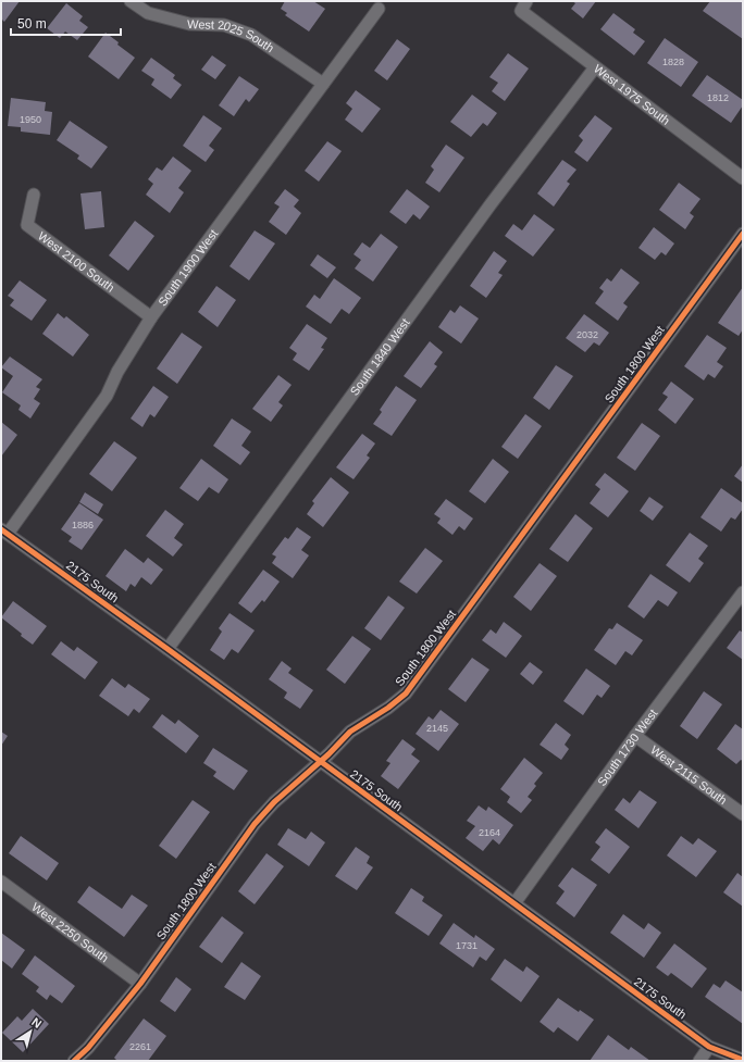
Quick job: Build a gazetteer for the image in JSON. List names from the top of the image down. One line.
{"streets":{"street":["West 2025 South","West 1975 South","West 2100 South","South 1900 West","South 1840 West","South 1800 West","2175 South","South 1730 West","West 2115 South","West 2250 South"]},"crossings":[["West 2025 South","South 1900 West"],["West 1975 South","South 1840 West"],["West 2100 South","South 1900 West"],["South 1900 West","2175 South"],["South 1840 West","2175 South"],["South 1800 West","2175 South"],["South 1800 West","West 2250 South"],["2175 South","South 1730 West"],["South 1730 West","West 2115 South"]],"house_numbers":["1828","1812","1950","2032","1886","2145","2164","1731","2261"],"scale_bar":"50 m","north":"top right"}
